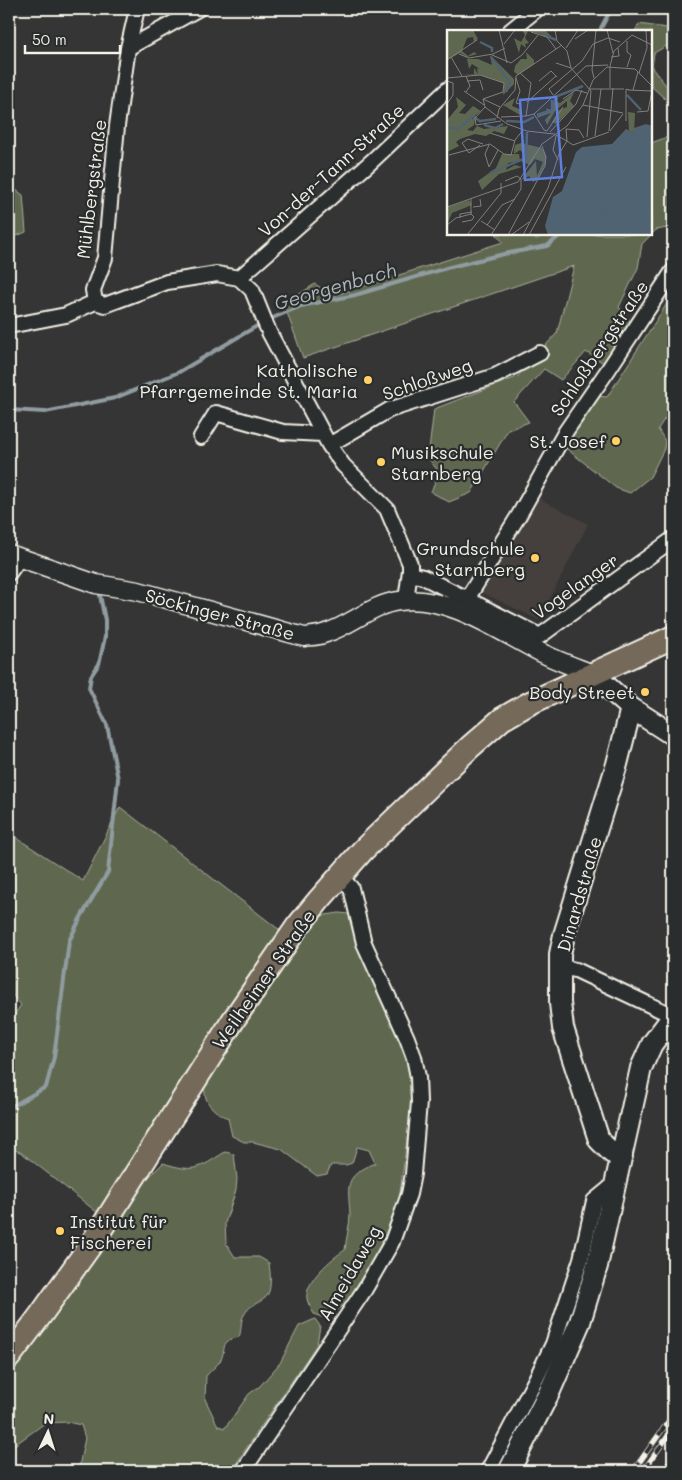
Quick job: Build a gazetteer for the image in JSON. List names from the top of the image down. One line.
{"streets":{"main road":["Dinardstraße","Weilheimer Straße"],"street":["Von-der-Tann-Straße","Mühlbergstraße","Schloßbergstraße","Schloßweg","Vogelanger","Söckinger Straße","Almeidaweg"]},"crossings":[["Schloßbergstraße","Vogelanger"],["Söckinger Straße","Weilheimer Straße"],["Weilheimer Straße","Almeidaweg"]],"water":["Georgenbach"],"places":["Katholische Pfarrgemeinde St. Maria","St. Josef","Musikschule Starnberg","Grundschule Starnberg","Body Street","Institut für Fischerei"],"scale_bar":"50 m","north":"top"}
